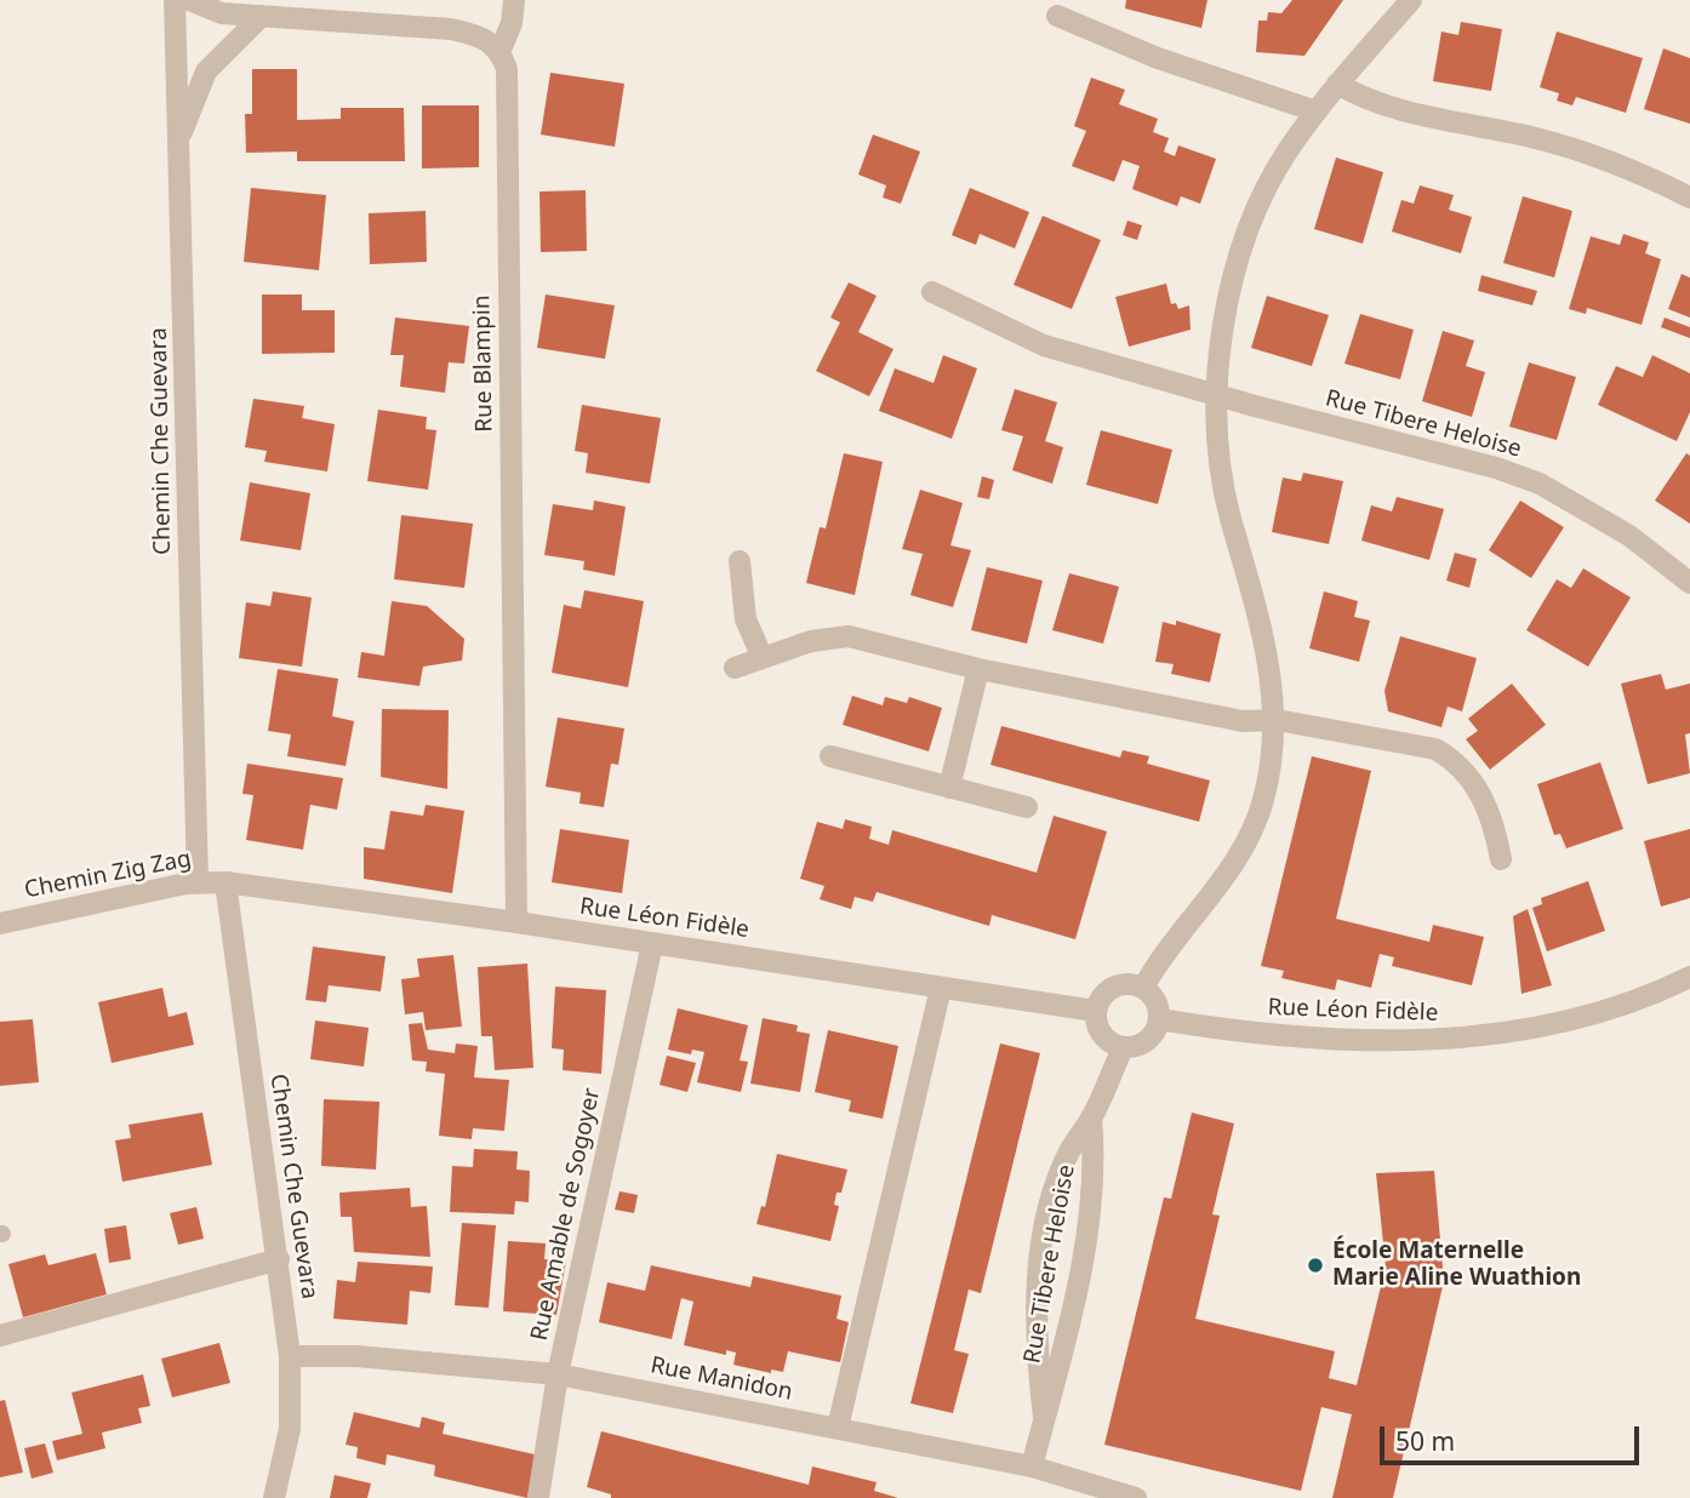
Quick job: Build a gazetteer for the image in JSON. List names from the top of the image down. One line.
{"streets":{"street":["Rue Blampin","Rue Tibere Heloise","Chemin Che Guevara","Chemin Zig Zag","Rue Léon Fidèle","Rue Amable de Sogoyer","Rue Manidon"]},"crossings":[["Rue Blampin","Rue Léon Fidèle"],["Rue Tibere Heloise","Rue Léon Fidèle"],["Rue Tibere Heloise","Rue Manidon"],["Chemin Che Guevara","Chemin Zig Zag"],["Chemin Che Guevara","Rue Léon Fidèle"],["Chemin Che Guevara","Rue Manidon"],["Chemin Zig Zag","Rue Léon Fidèle"],["Rue Léon Fidèle","Rue Amable de Sogoyer"],["Rue Amable de Sogoyer","Rue Manidon"]],"places":["École Maternelle Marie Aline Wuathion"],"scale_bar":"50 m"}
